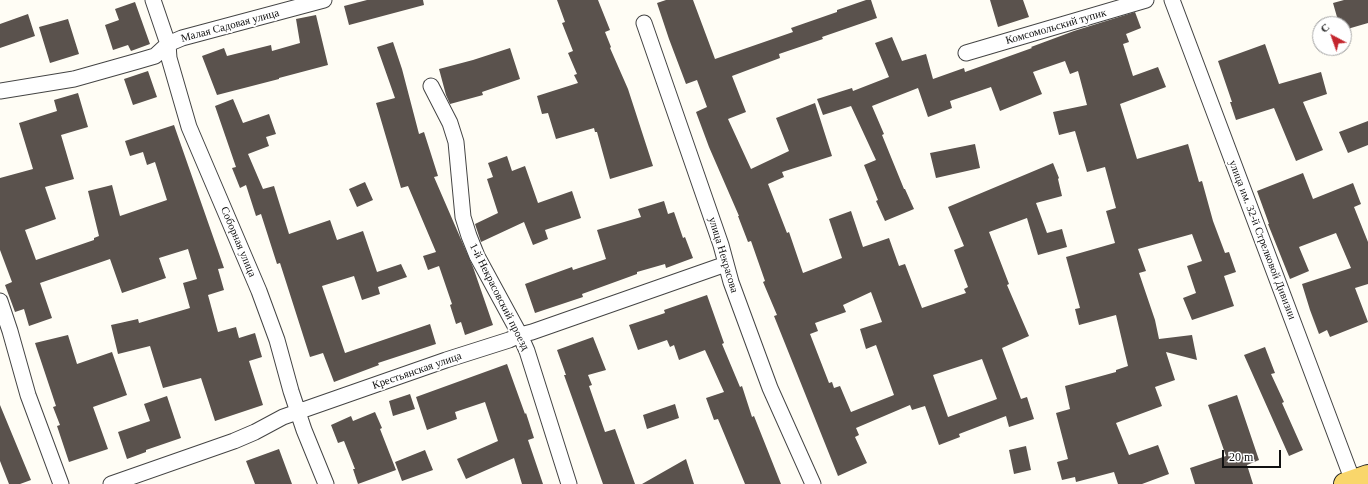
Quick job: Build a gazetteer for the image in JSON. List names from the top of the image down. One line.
{"streets":{"street":["Малая Садовая улица","Комсомольский тупик","улица им. 32-й Стрелковой Дивизии","Соборная улица","улица Некрасова","1-й Некрасовский проезд","Крестьянская улица"]},"crossings":[["Малая Садовая улица","Соборная улица"],["Соборная улица","Крестьянская улица"],["улица Некрасова","Крестьянская улица"],["1-й Некрасовский проезд","Крестьянская улица"]],"scale_bar":"20 m","north":"top left"}
